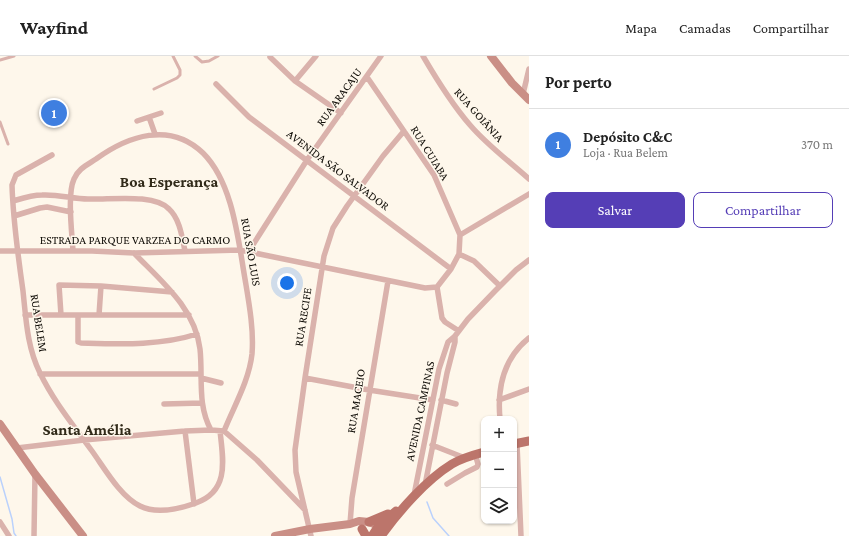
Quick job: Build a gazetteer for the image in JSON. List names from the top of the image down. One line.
{"streets":{"street":["RUA ARACAJU","RUA GOIÂNIA","RUA CUIABA","AVENIDA SÃO SALVADOR","ESTRADA PARQUE VARZEA DO CARMO","RUA SÃO LUIS","RUA RECIFE","RUA BELEM","RUA MACEIO","AVENIDA CAMPINAS"]},"crossings":[["RUA ARACAJU","RUA CUIABA"],["RUA ARACAJU","AVENIDA SÃO SALVADOR"],["RUA ARACAJU","ESTRADA PARQUE VARZEA DO CARMO"],["RUA CUIABA","RUA RECIFE"],["AVENIDA SÃO SALVADOR","RUA RECIFE"],["ESTRADA PARQUE VARZEA DO CARMO","RUA SÃO LUIS"],["ESTRADA PARQUE VARZEA DO CARMO","RUA RECIFE"],["ESTRADA PARQUE VARZEA DO CARMO","RUA BELEM"],["ESTRADA PARQUE VARZEA DO CARMO","RUA MACEIO"],["RUA SÃO LUIS","RUA BELEM"]],"districts":["Boa Esperança","Santa Amélia"],"page":{"header":"Wayfind","nav":["Mapa","Camadas","Compartilhar"],"heading":"Por perto","pins":"1","list":[{"mark":"1","name":"Depósito C&C","note":"Loja · Rua Belem","value":"370 m"}],"buttons":["Salvar","Compartilhar"],"map_buttons":["+","−"]}}
